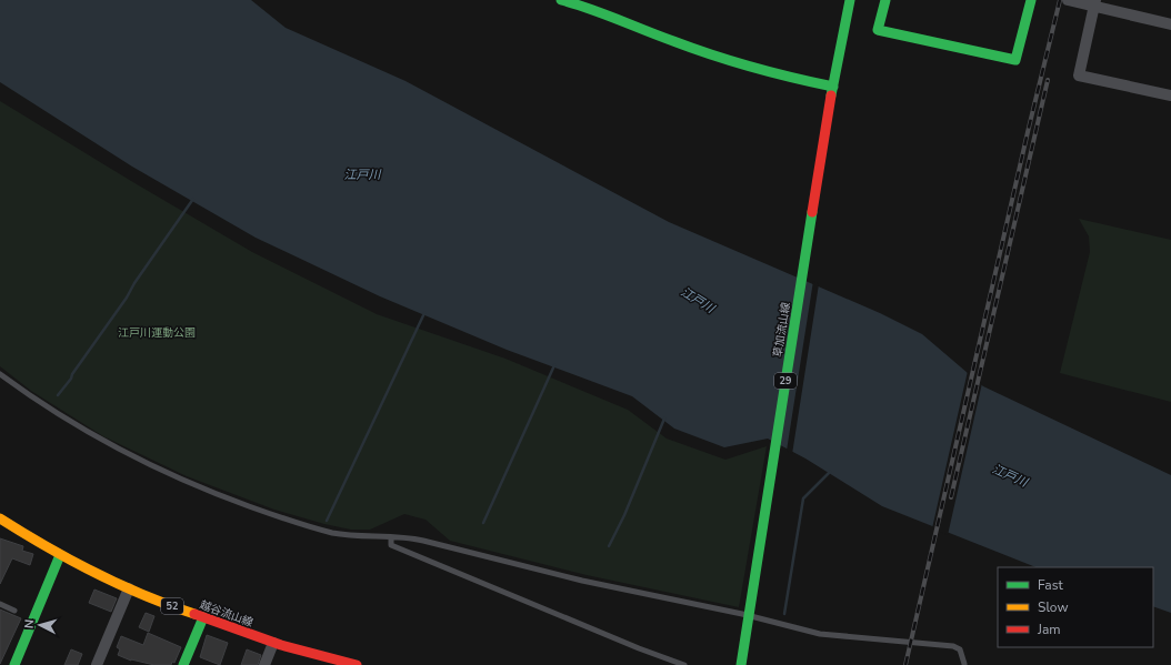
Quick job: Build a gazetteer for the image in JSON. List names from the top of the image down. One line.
{"streets":{"main road":["草加流山線","29","52","越谷流山線"]},"water":["江戸川"],"parks":["江戸川運動公園"],"legend":["Fast","Slow","Jam"],"north":"left"}
